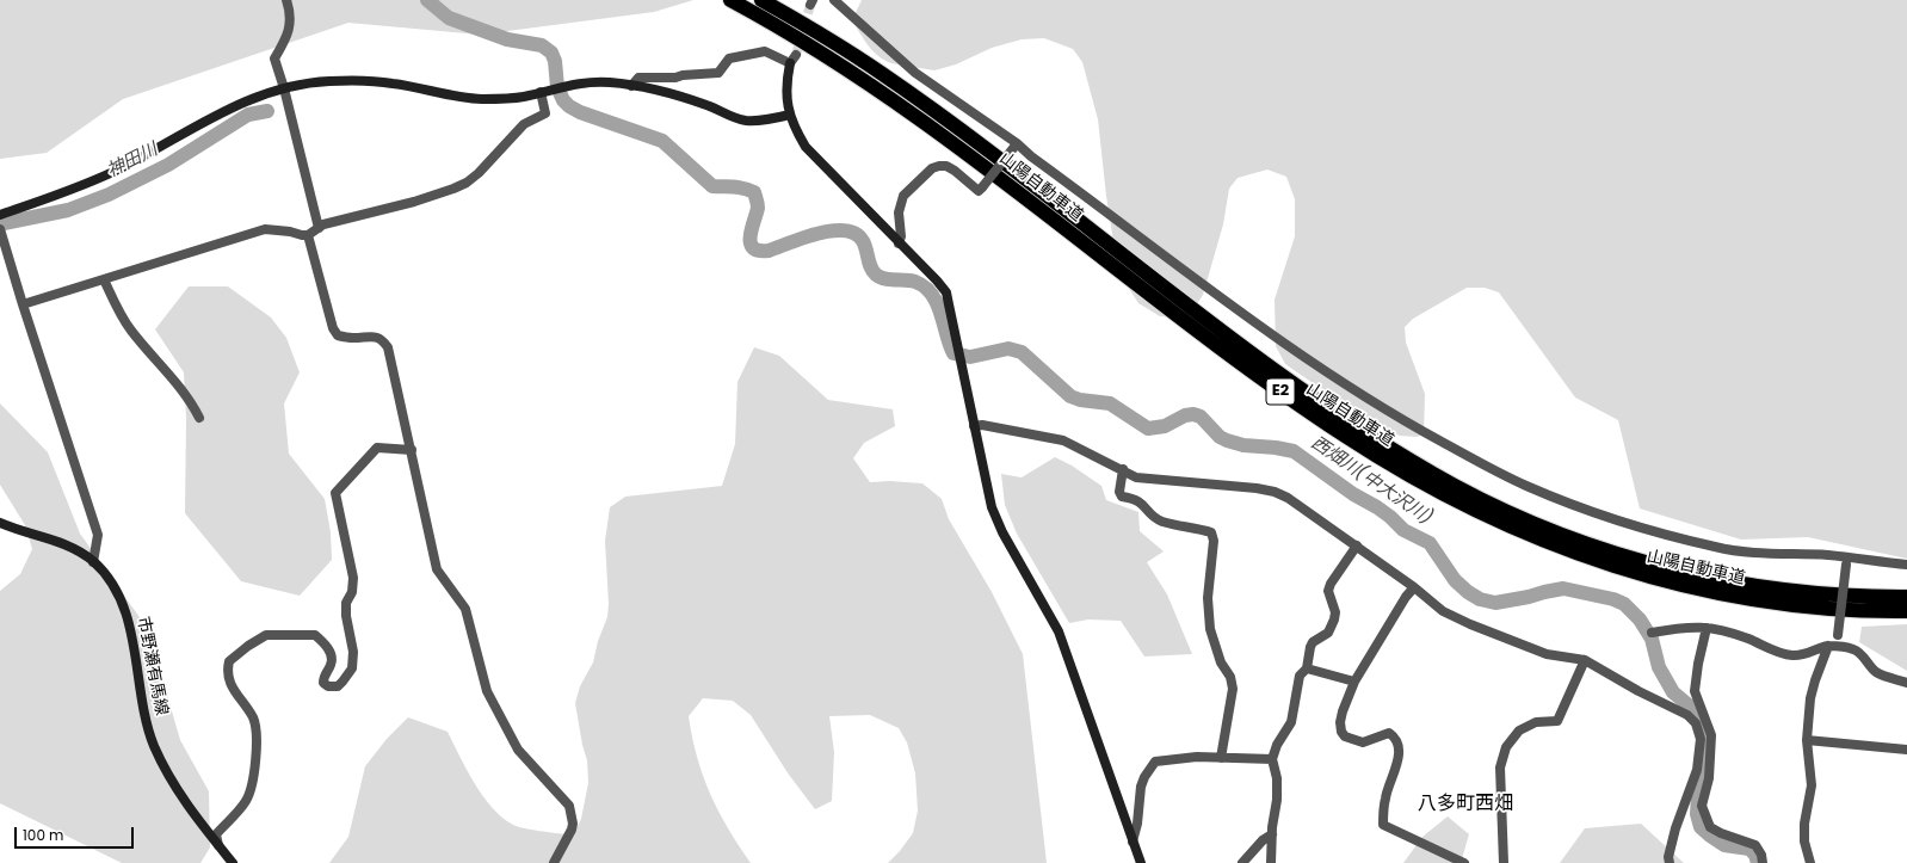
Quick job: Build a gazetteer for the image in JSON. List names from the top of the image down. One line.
{"streets":{"highway":["山陽自動車道","E2"],"street":["市野瀬有馬線"]},"districts":["八多町西畑"],"water":["神田川","西畑川(中大沢川)"],"scale_bar":"100 m"}
